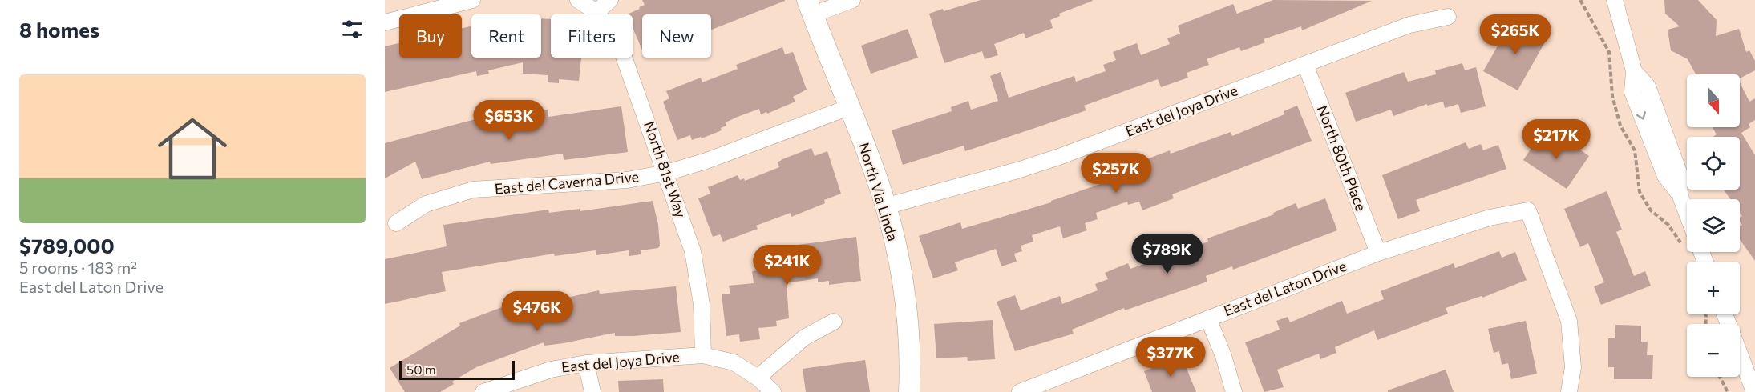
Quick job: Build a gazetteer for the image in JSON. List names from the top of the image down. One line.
{"streets":{"street":["East del Joya Drive","North 80th Place","North 81st Way","East del Caverna Drive","North Via Linda","East del Laton Drive"]},"crossings":[["East del Joya Drive","North 80th Place"],["East del Joya Drive","North 81st Way"],["East del Joya Drive","North Via Linda"],["North 80th Place","East del Laton Drive"],["North 81st Way","East del Caverna Drive"],["East del Caverna Drive","North Via Linda"]],"scale_bar":"50 m","north":"bottom","page":{"heading":"8 homes","price":["$265K","$653K","$217K","$257K","$789K","$241K","$476K","$377K"],"chip":["Buy","Rent","Filters","New"],"list":[{"name":"$789,000","note":"5 rooms · 183 m² · East del Laton Drive"}],"map_buttons":["+","−"],"scale":"50 m"}}
